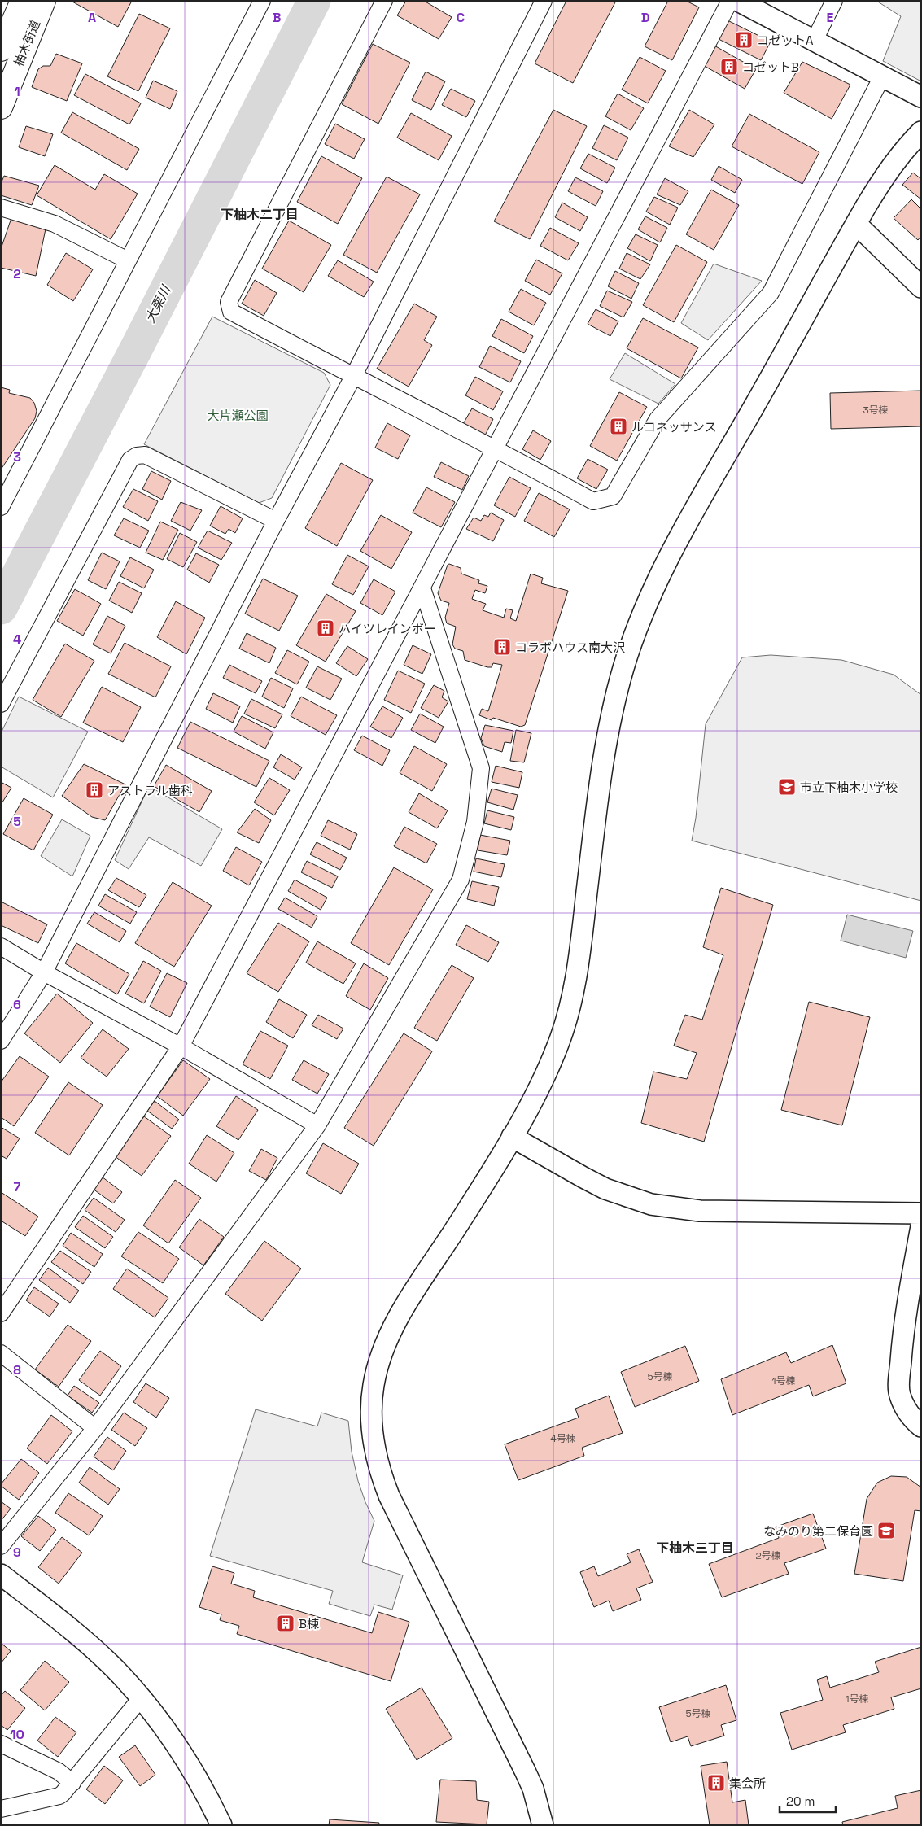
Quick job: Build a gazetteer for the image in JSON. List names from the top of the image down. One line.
{"streets":{"main road":["柚木街道"]},"districts":["下柚木二丁目","下柚木三丁目"],"water":["大栗川"],"parks":["大片瀬公園"],"places":{"building":["コゼットA","コゼットB","ルコネッサンス","ハイツレインボー","コラボハウス南大沢","アストラル歯科","B棟","集会所"],"school or university":["市立下柚木小学校","なみのり第二保育園"]},"house_numbers":["3号棟","5号棟","1号棟","4号棟","2号棟","1号棟","5号棟"],"scale_bar":"20 m","grid":{"columns":["A","B","C","D","E"],"rows":["1","2","3","4","5","6","7","8","9","10"]}}
